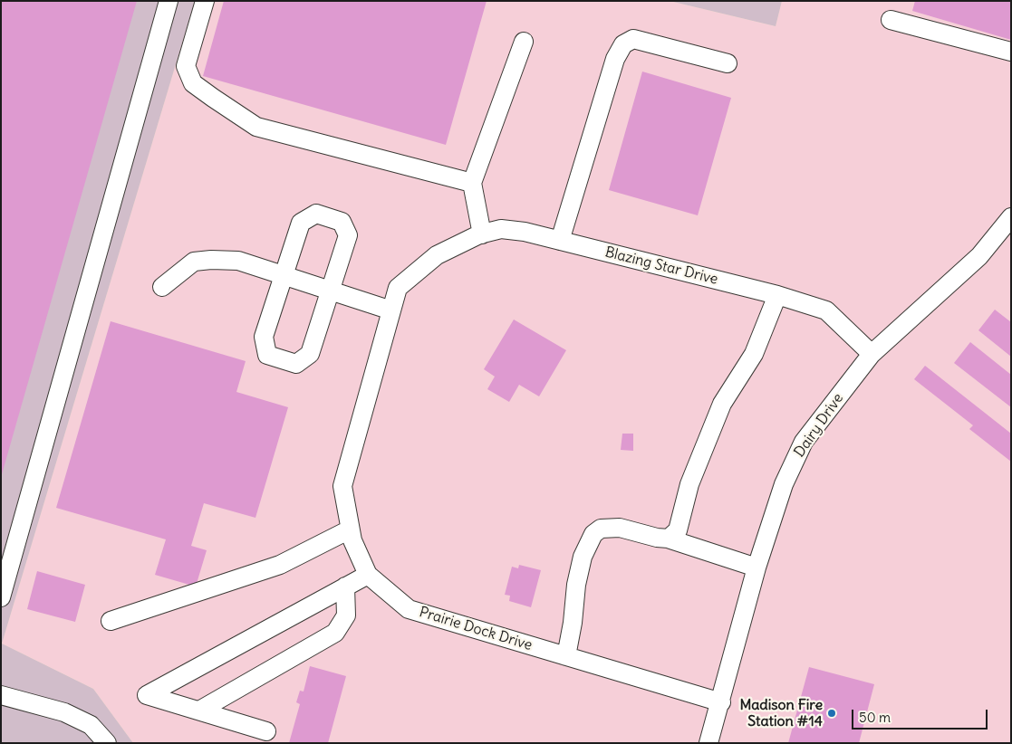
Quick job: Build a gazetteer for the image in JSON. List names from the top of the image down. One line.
{"streets":{"street":["Blazing Star Drive","Dairy Drive","Prairie Dock Drive"]},"crossings":[["Blazing Star Drive","Dairy Drive"],["Blazing Star Drive","Prairie Dock Drive"],["Dairy Drive","Prairie Dock Drive"]],"places":["Madison Fire Station #14"],"scale_bar":"50 m"}
